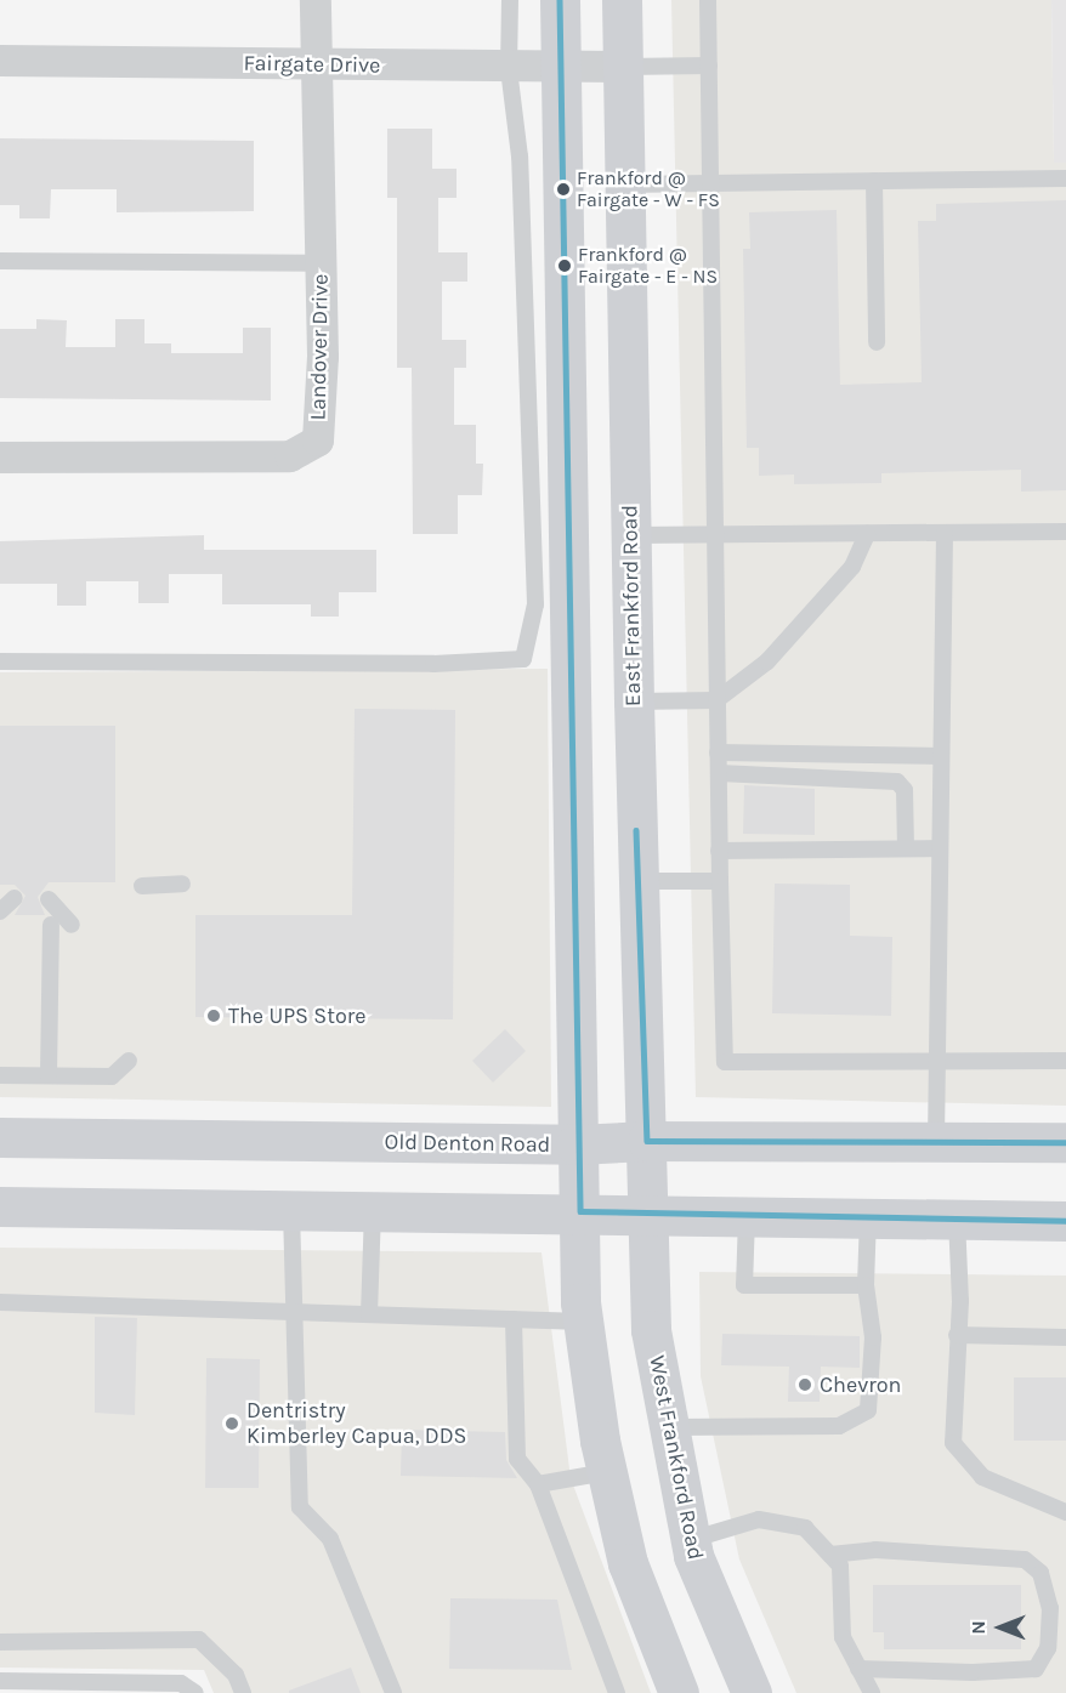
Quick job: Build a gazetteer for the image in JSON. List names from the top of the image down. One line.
{"streets":{"main road":["East Frankford Road","Old Denton Road","West Frankford Road"],"street":["Fairgate Drive","Landover Drive"]},"crossings":[["Fairgate Drive","Landover Drive"],["Fairgate Drive","East Frankford Road"],["East Frankford Road","Old Denton Road"],["East Frankford Road","West Frankford Road"]],"places":["Frankford @ Fairgate - W - FS","Frankford @ Fairgate - E - NS","The UPS Store","Chevron","Dentristry Kimberley Capua, DDS"],"north":"left"}
